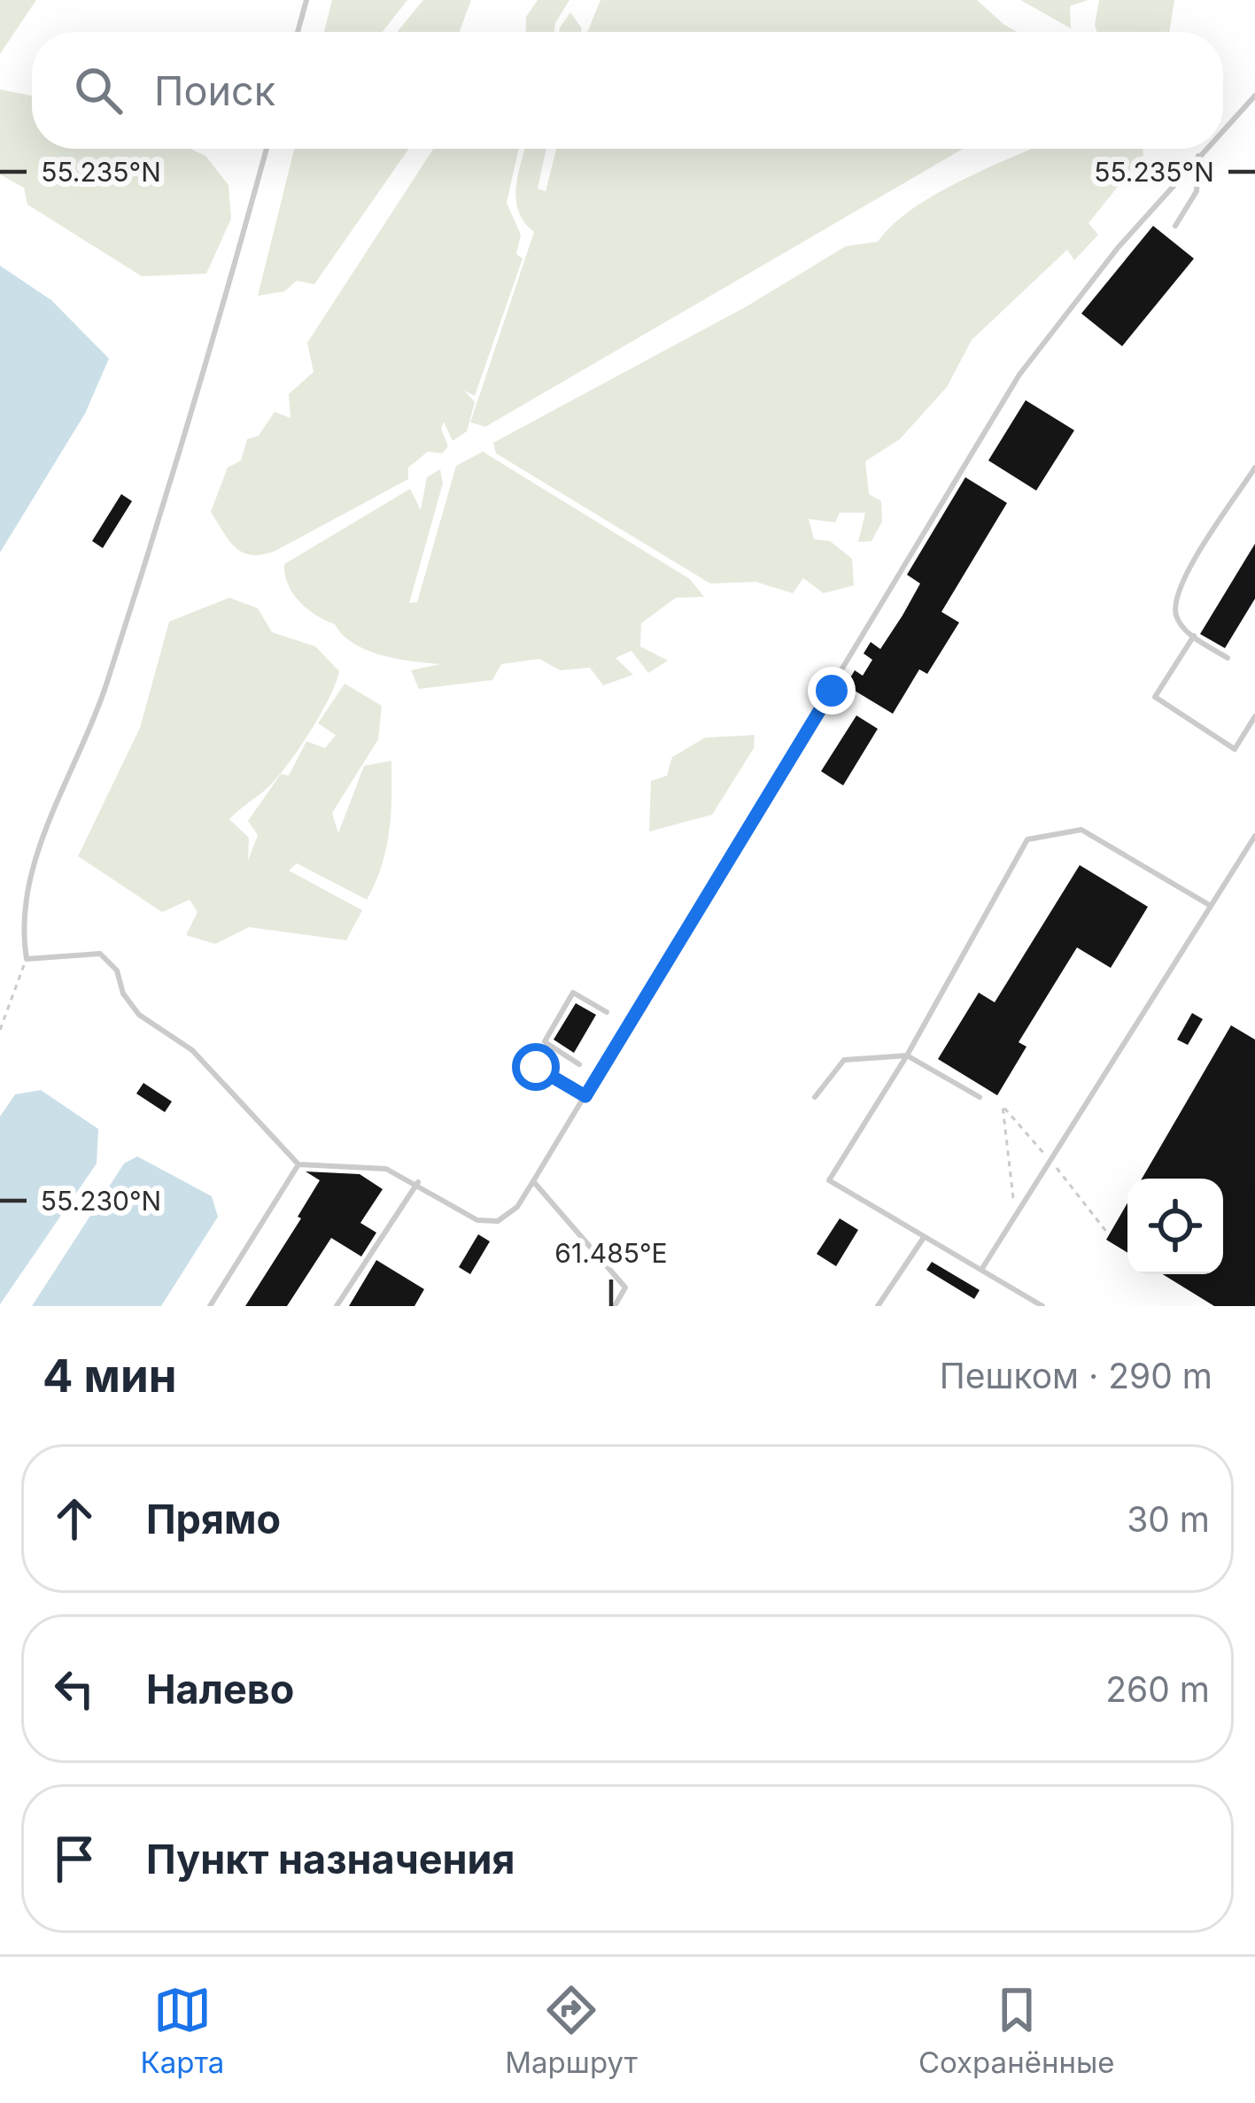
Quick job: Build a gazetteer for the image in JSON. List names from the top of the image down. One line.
{"page":{"search":"Поиск","heading":["4 мин","Пешком · 290 m"],"list":[["Прямо","30 m"],["Налево","260 m"],"Пункт назначения"],"nav":["Карта","Маршрут","Сохранённые"]},"coordinates":["55.235°N","55.230°N","61.485°E"]}
